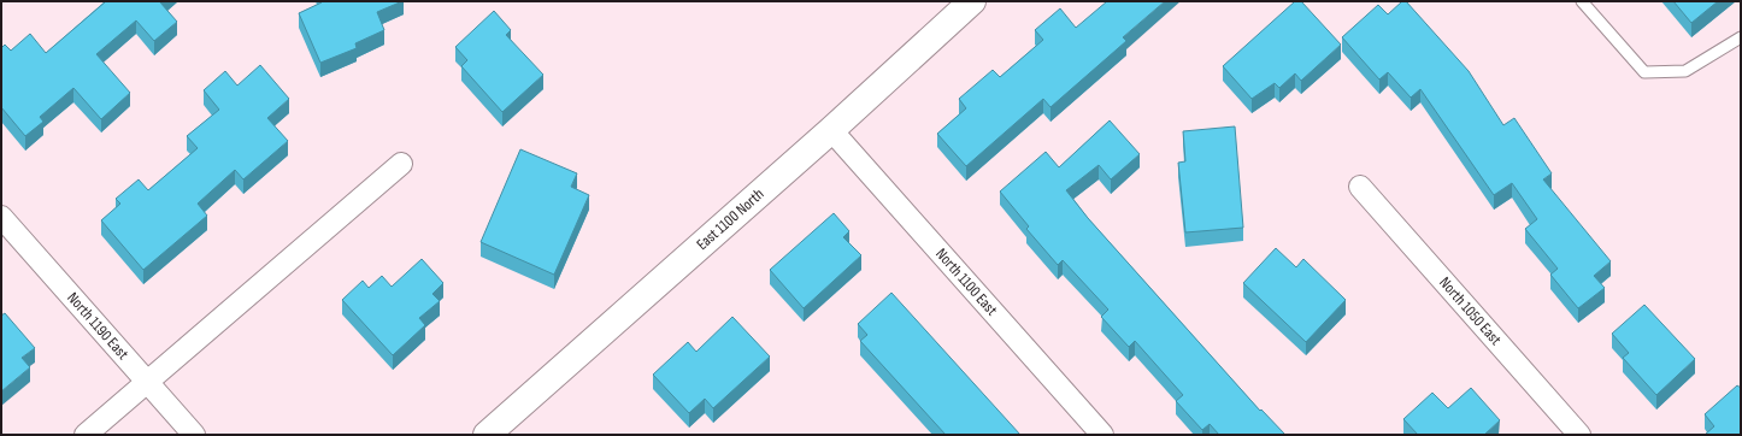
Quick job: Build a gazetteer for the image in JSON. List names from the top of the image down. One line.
{"streets":{"street":["East 1100 North","North 1100 East","North 1050 East","North 1190 East"]},"crossings":[["East 1100 North","North 1100 East"]]}
